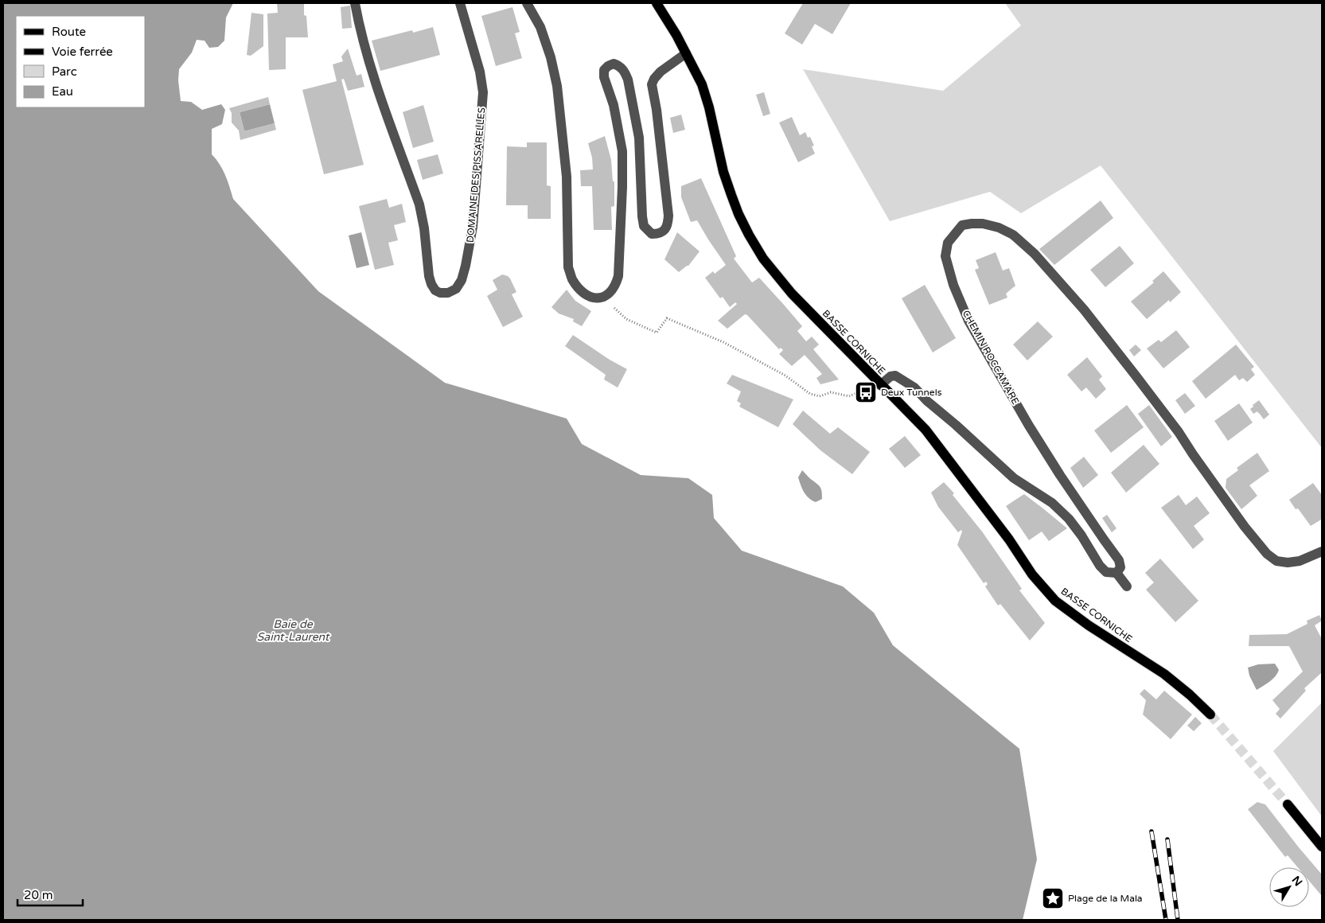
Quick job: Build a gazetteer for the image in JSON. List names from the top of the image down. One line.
{"streets":{"main road":["BASSE CORNICHE"],"lane":["DOMAINE DES PISSARELLES","CHEMIN ROCCAMARE"]},"water":["Baie de Saint-Laurent"],"places":{"bus stop":["Deux Tunnels"],"place":["Plage de la Mala"]},"legend":["Route","Voie ferrée","Parc","Eau"],"scale_bar":"20 m","north":"top right"}
